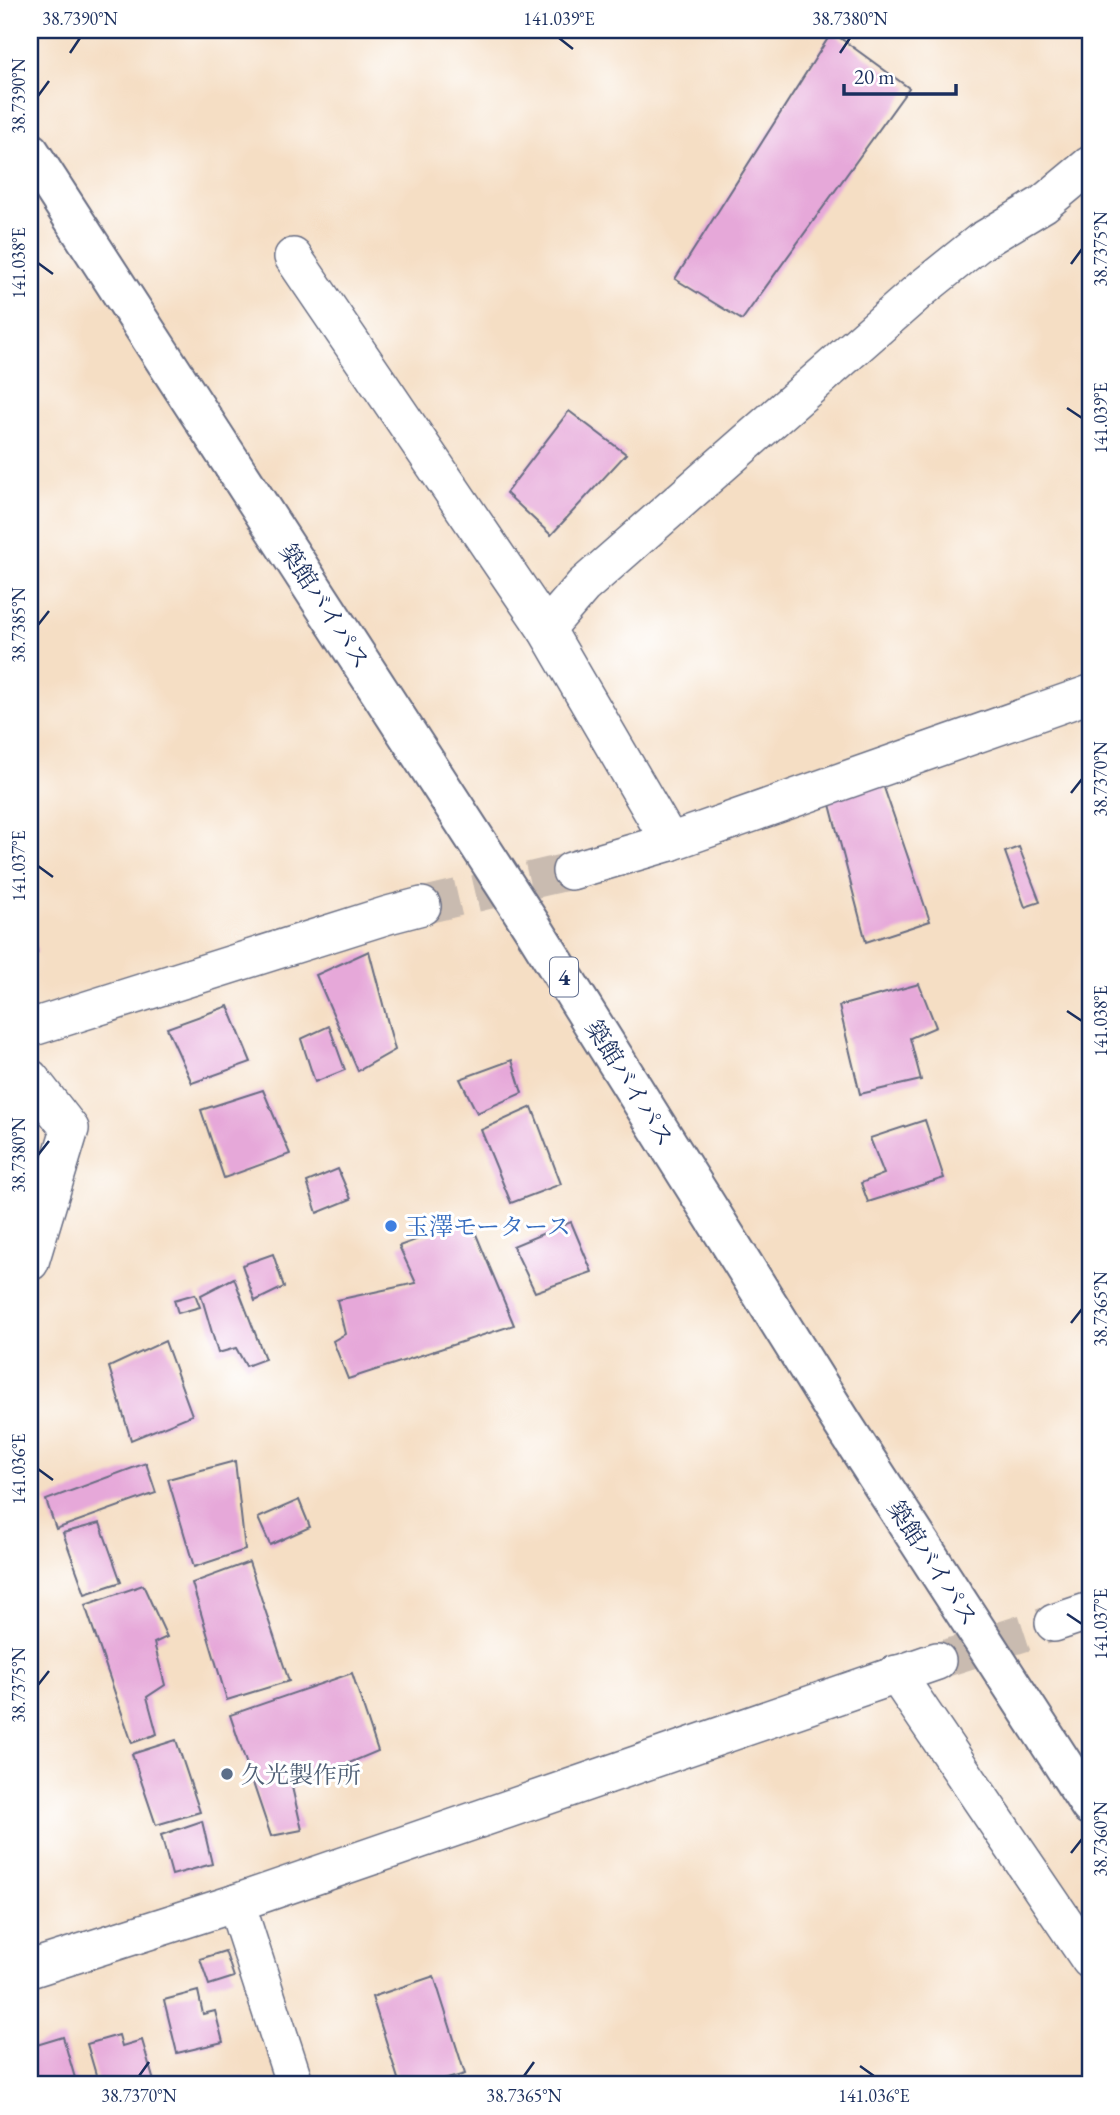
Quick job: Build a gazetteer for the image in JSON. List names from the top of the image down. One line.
{"streets":{"highway":["築館バイパス","4"]},"places":["玉澤モータース","久光製作所"],"scale_bar":"20 m","coordinates":["38.7390°N","141.039°E","38.7380°N","38.7375°N","141.038°E","38.7385°N","38.7370°N","141.037°E","38.7365°N","141.036°E","38.7360°N"]}
